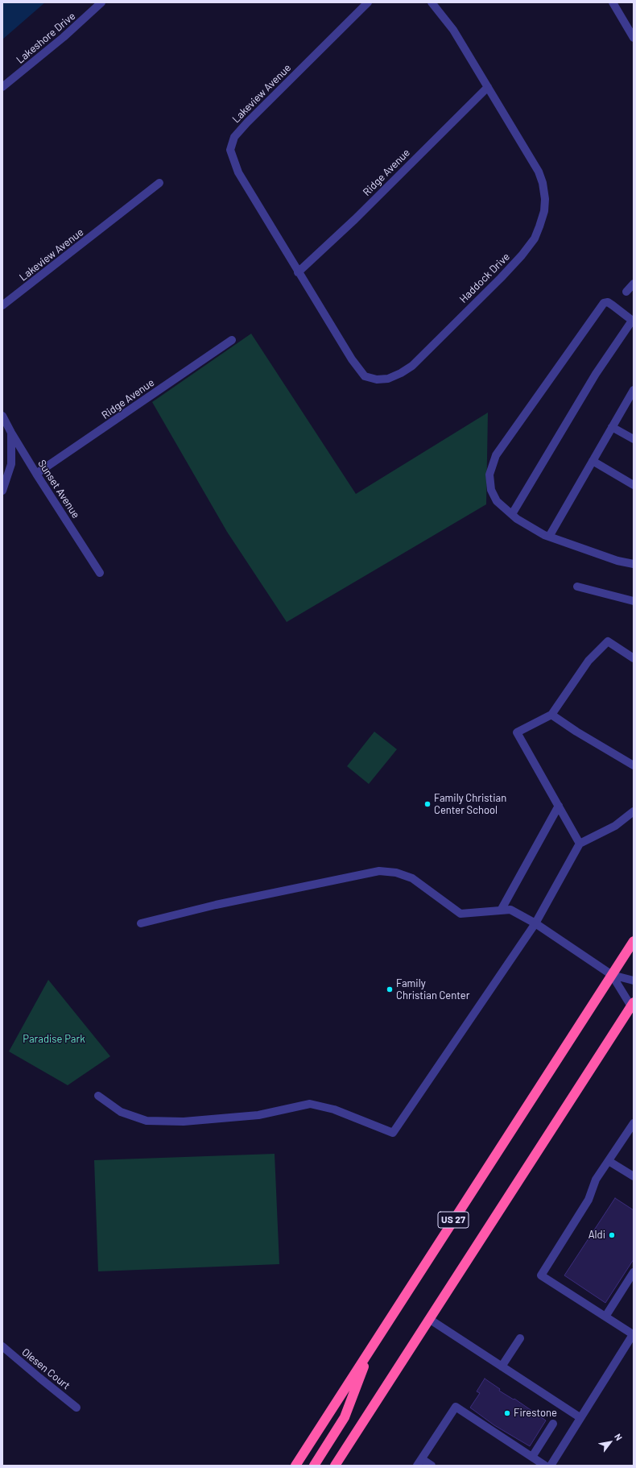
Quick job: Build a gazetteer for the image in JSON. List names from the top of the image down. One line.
{"streets":{"highway":["US 27"],"street":["Lakeshore Drive","Lakeview Avenue","Ridge Avenue","Haddock Drive","Sunset Avenue","Olesen Court"]},"crossings":[["Lakeview Avenue","Haddock Drive"],["Ridge Avenue","Haddock Drive"],["Ridge Avenue","Sunset Avenue"]],"parks":["Paradise Park"],"places":["Family Christian Center School","Family Christian Center","Aldi","Firestone"],"north":"top right"}
